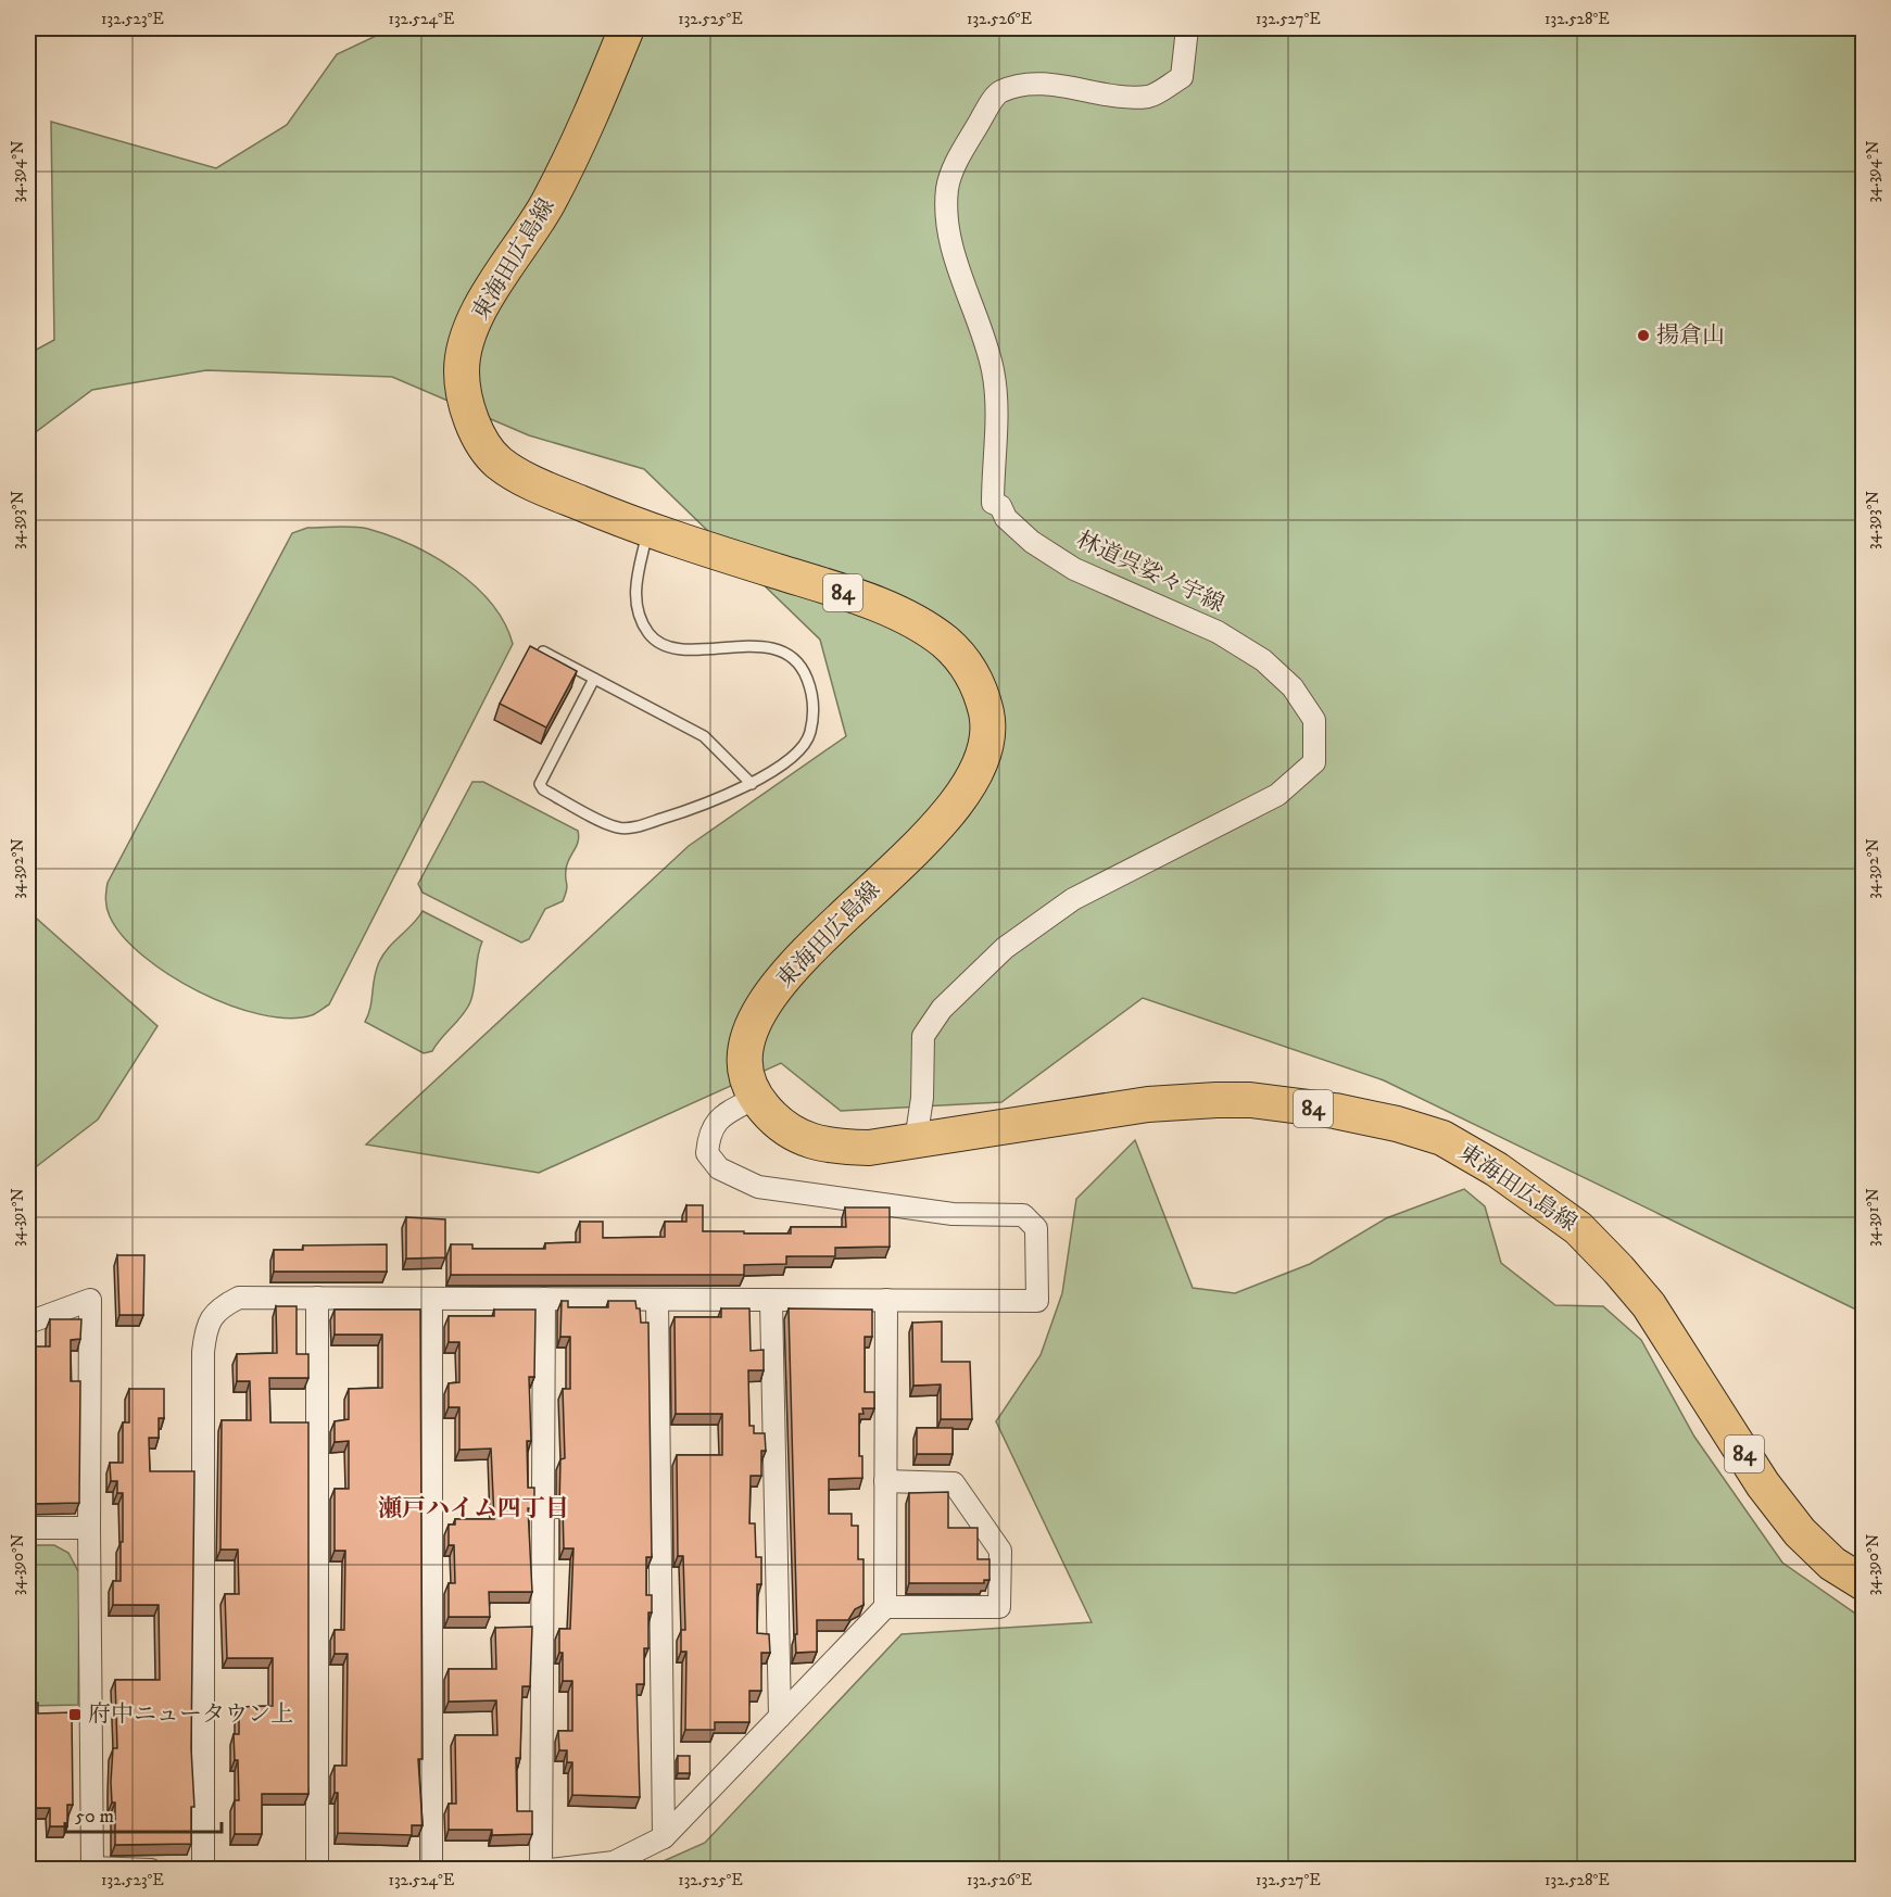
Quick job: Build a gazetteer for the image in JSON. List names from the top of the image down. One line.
{"streets":{"main road":["東海田広島線","84"],"street":["林道呉娑々宇線"]},"crossings":[["東海田広島線","林道呉娑々宇線"]],"districts":["瀬戸ハイム四丁目"],"places":{"other":["揚倉山"],"transit":["府中ニュータウン上"]},"scale_bar":"50 m","coordinates":["132.523°E","132.524°E","132.525°E","132.526°E","132.527°E","132.528°E","34.394°N","34.393°N","34.392°N","34.391°N","34.390°N"]}
